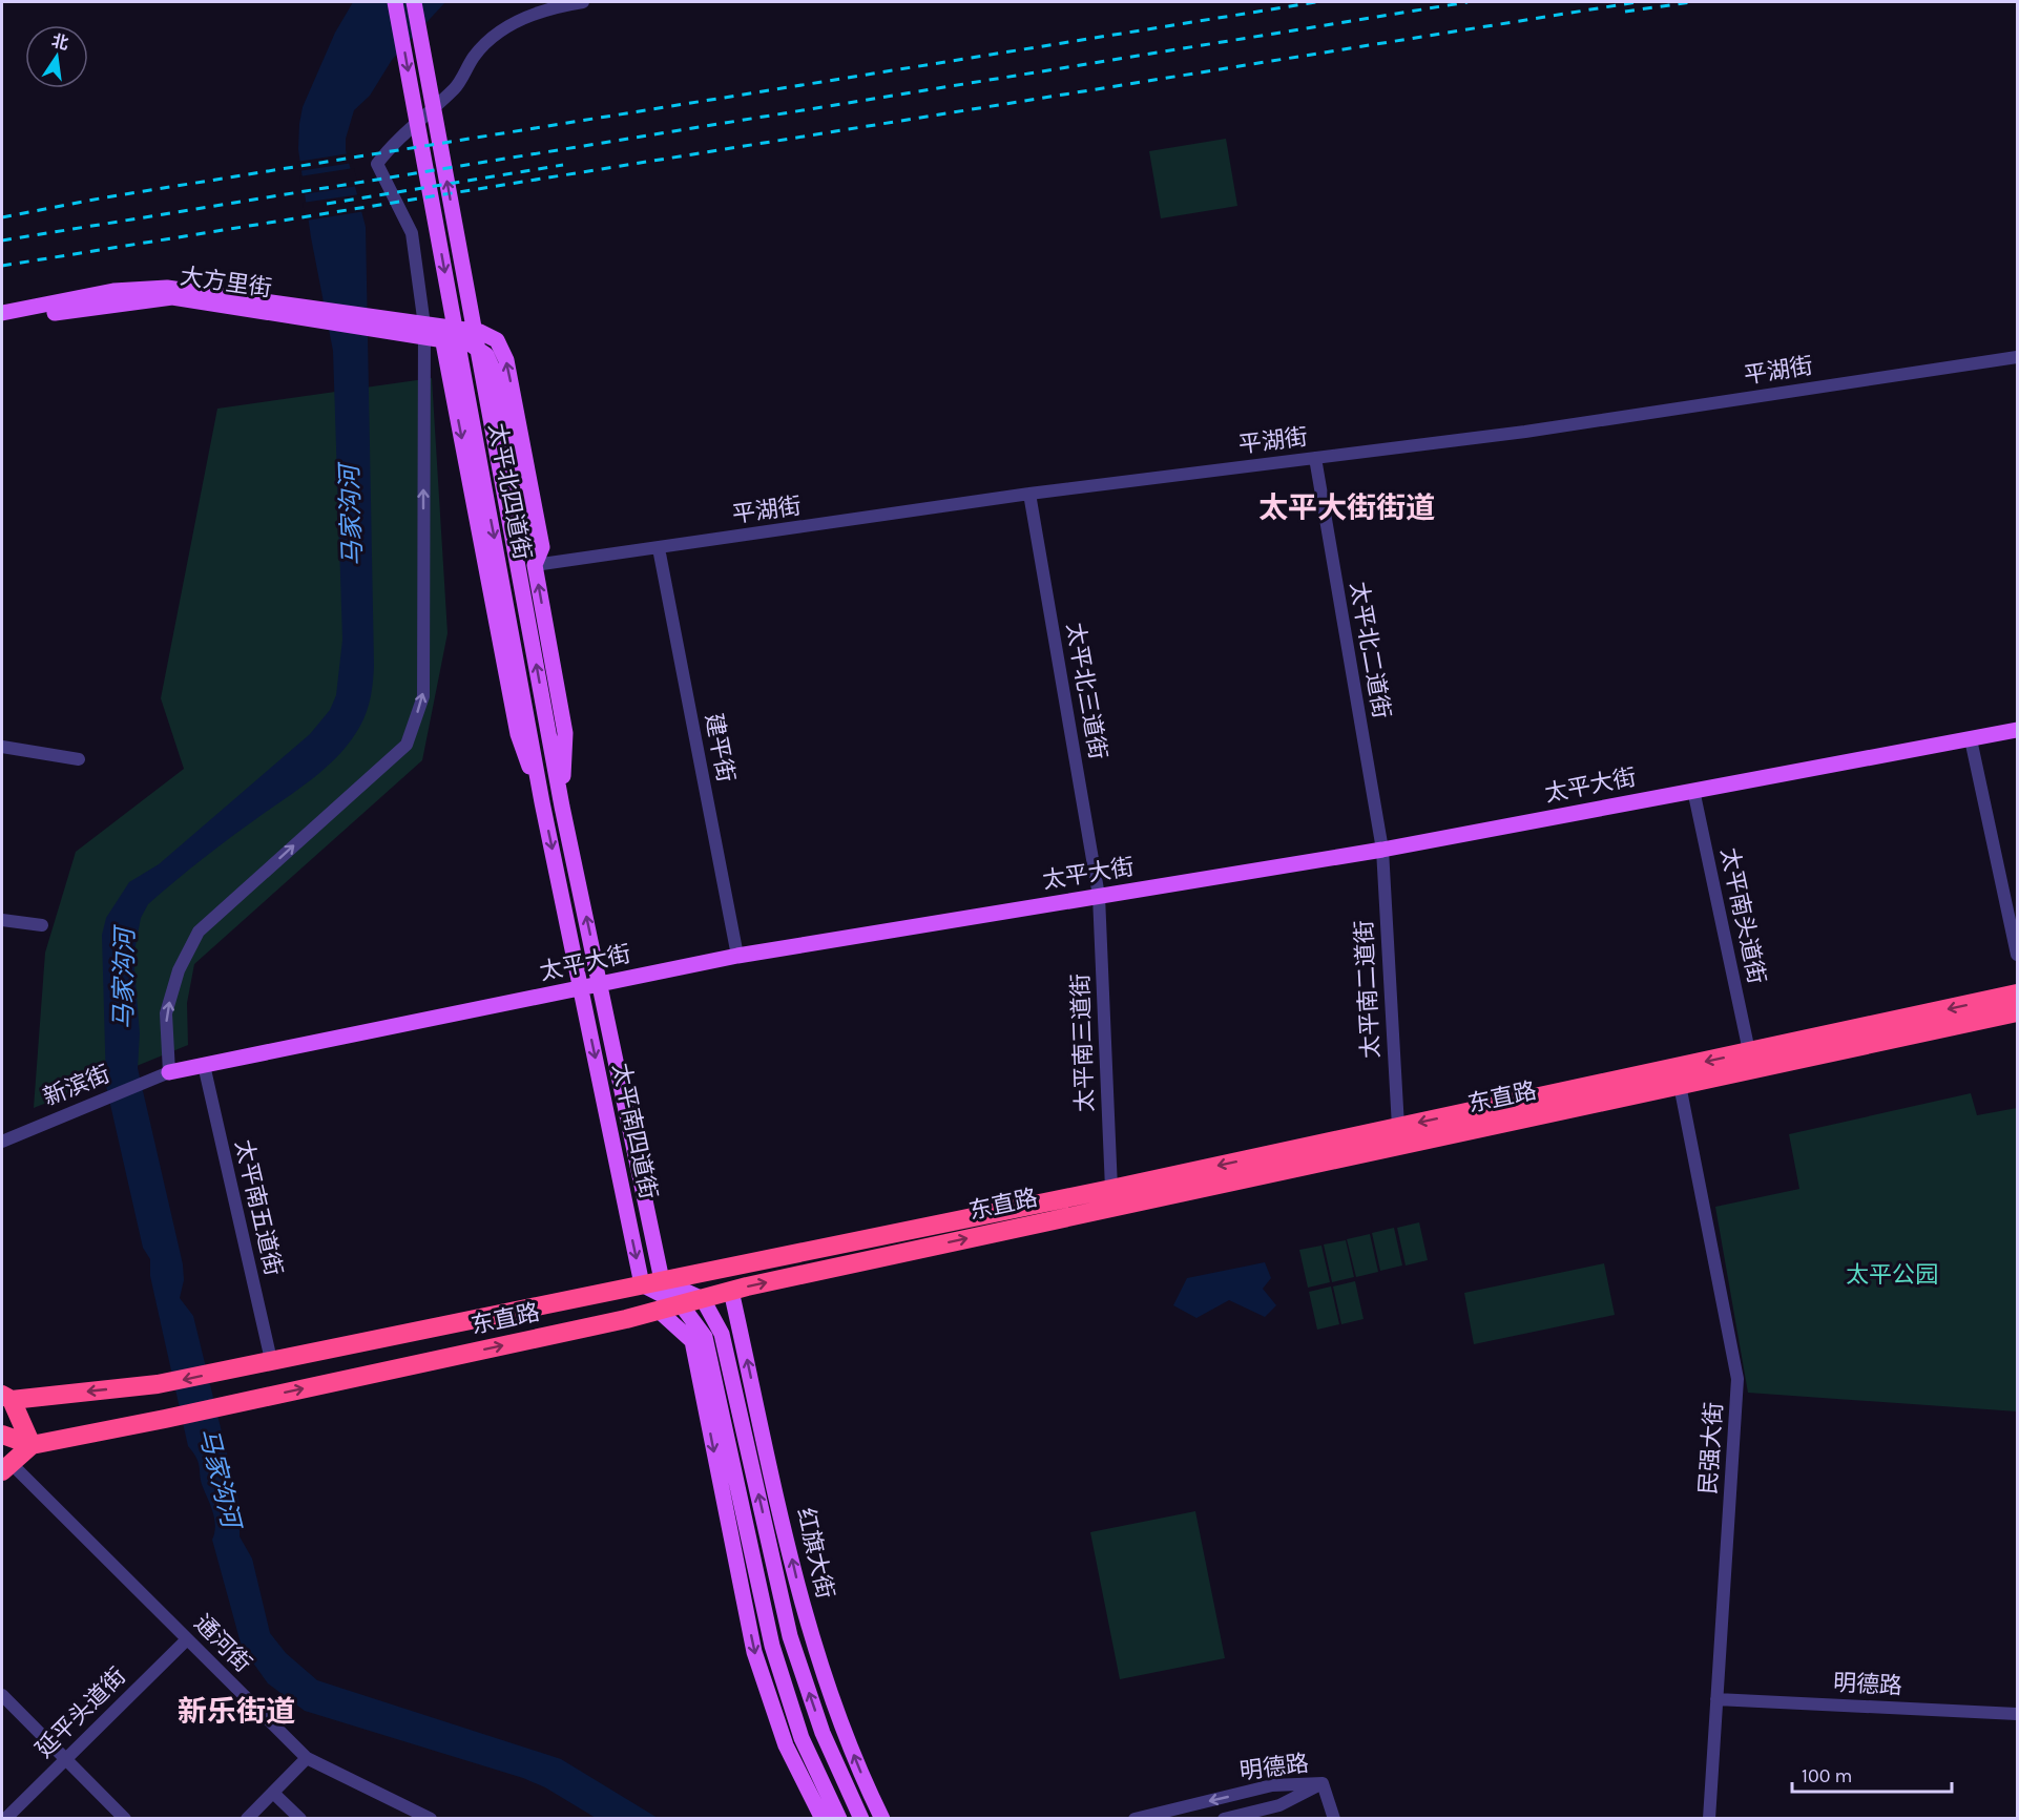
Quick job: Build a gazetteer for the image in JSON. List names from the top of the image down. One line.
{"streets":{"highway":["东直路"],"main road":["大方里街","太平北四道街","太平大街","太平南四道街","红旗大街"],"street":["平湖街","太平北二道街","太平北三道街","建平街","太平南头道街","太平南二道街","太平南三道街","新滨街","太平南五道街","民强大街","通河街","明德路","延平头道街"]},"crossings":[["大方里街","平湖街"],["大方里街","太平北四道街"],["平湖街","太平北二道街"],["平湖街","太平北三道街"],["平湖街","建平街"],["太平北四道街","太平大街"],["太平北四道街","太平南四道街"],["太平北二道街","太平大街"],["太平北二道街","太平南二道街"],["太平北三道街","太平大街"],["太平北三道街","太平南三道街"],["建平街","太平大街"],["太平大街","太平南头道街"],["太平大街","太平南二道街"],["太平大街","太平南三道街"],["太平大街","新滨街"],["太平大街","太平南四道街"],["太平大街","太平南五道街"],["太平南头道街","东直路"],["太平南二道街","东直路"],["太平南三道街","东直路"],["东直路","太平南四道街"],["东直路","太平南五道街"],["东直路","民强大街"],["东直路","红旗大街"],["民强大街","明德路"],["通河街","延平头道街"]],"districts":["太平大街街道","新乐街道"],"water":["马家沟河"],"parks":["太平公园"],"scale_bar":"100 m","north":"top"}
